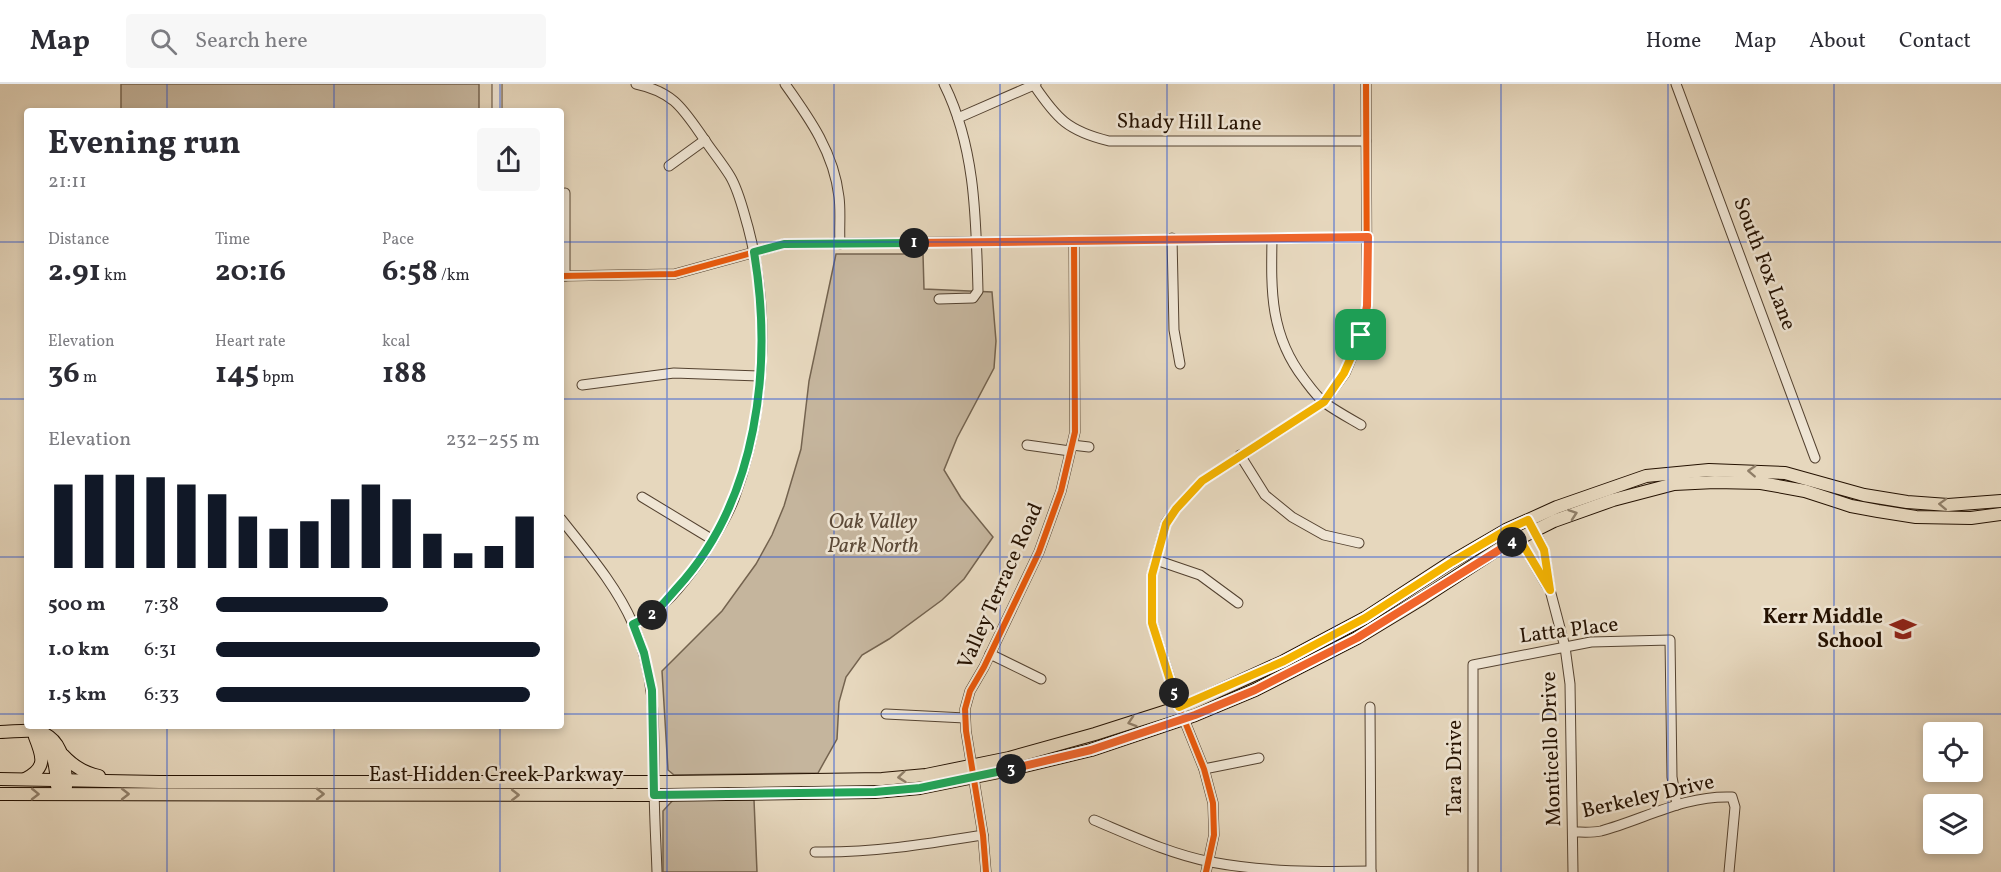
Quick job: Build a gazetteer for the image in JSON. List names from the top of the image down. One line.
{"streets":{"main road":["East Hidden Creek Parkway"],"street":["Shady Hill Lane","South Fox Lane","Valley Terrace Road","Latta Place","Monticello Drive","Tara Drive","Berkeley Drive"]},"crossings":[["Valley Terrace Road","East Hidden Creek Parkway"],["Latta Place","Monticello Drive"],["Latta Place","Tara Drive"],["Latta Place","Berkeley Drive"],["Monticello Drive","East Hidden Creek Parkway"],["Monticello Drive","Berkeley Drive"]],"parks":["Oak Valley Park North"],"places":{"school or university":["Kerr Middle School"]},"page":{"header":"Map","search":"Search here","nav":["Home","Map","About","Contact"],"heading":["Evening run","21:11"],"stats":[["Distance","2.91 km"],["Time","20:16"],["Pace","6:58 /km"],["Elevation","36 m"],["Heart rate","145 bpm"],["kcal","188"]],"pins":["1","4","2","5","3"],"chart":["Elevation","232–255 m"],"list":[{"name":"500 m","note":"7:38"},{"name":"1.0 km","note":"6:31"},{"name":"1.5 km","note":"6:33"}]}}
